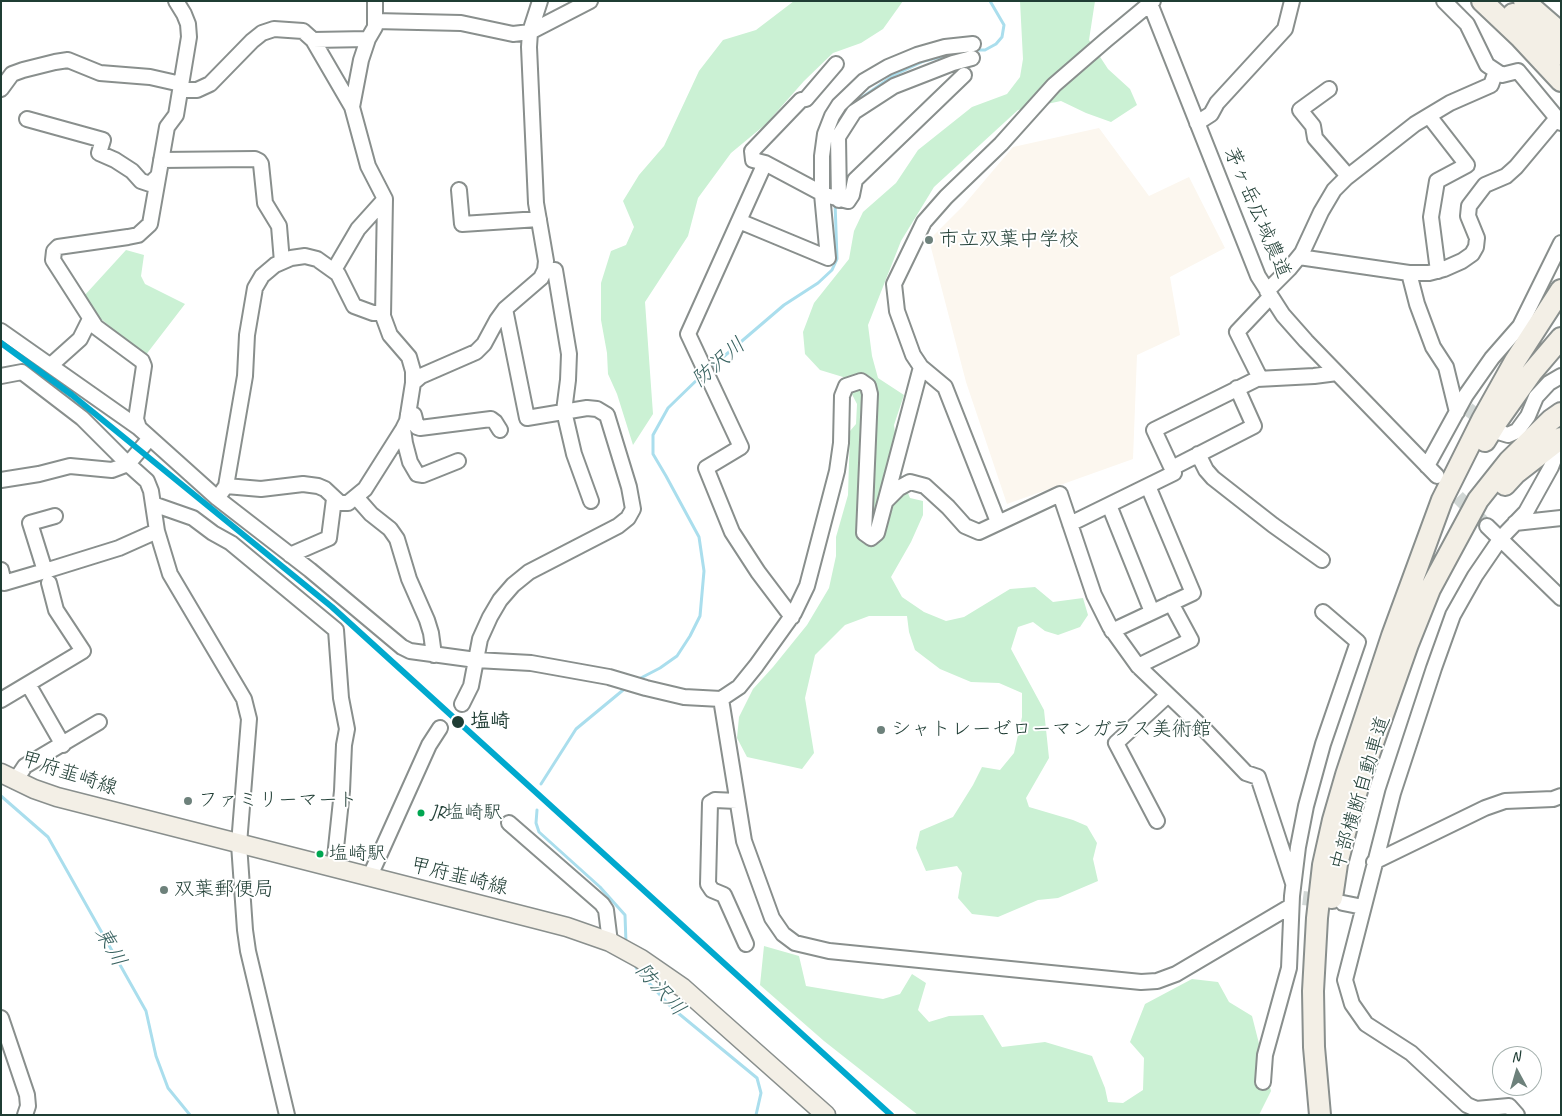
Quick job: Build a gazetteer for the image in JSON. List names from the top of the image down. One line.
{"streets":{"highway":["中部横断自動車道"],"main road":["甲府韮崎線"],"street":["茅ヶ岳広域農道"]},"water":["防沢川","東川"],"places":["市立双葉中学校","塩崎","シャトレーゼローマンガラス美術館","ファミリーマート","JR塩崎駅","塩崎駅","双葉郵便局"],"north":"top"}
